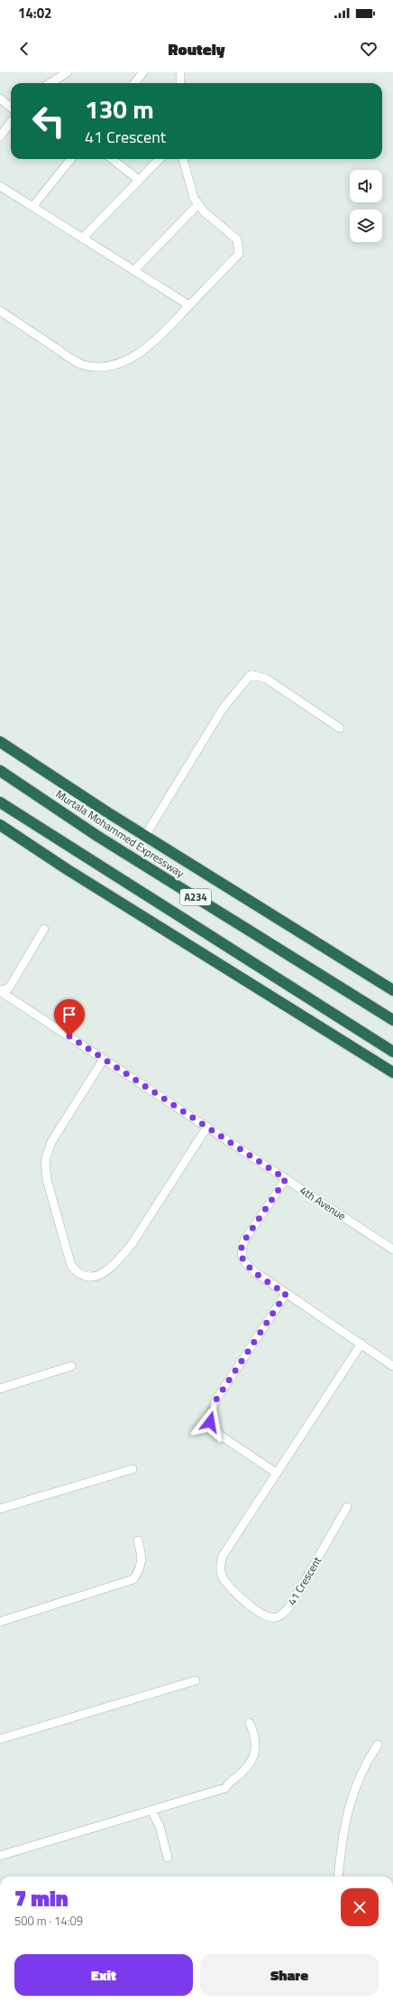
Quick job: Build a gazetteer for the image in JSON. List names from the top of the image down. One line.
{"streets":{"highway":["Murtala Mohammed Expressway","A234"],"street":["4th Avenue","41 Crescent"]},"page":{"status":"14:02","header":"Routely","turn":["130 m","41 Crescent"],"heading":["7 min","500 m · 14:09"],"buttons":["Exit","Share"]}}
